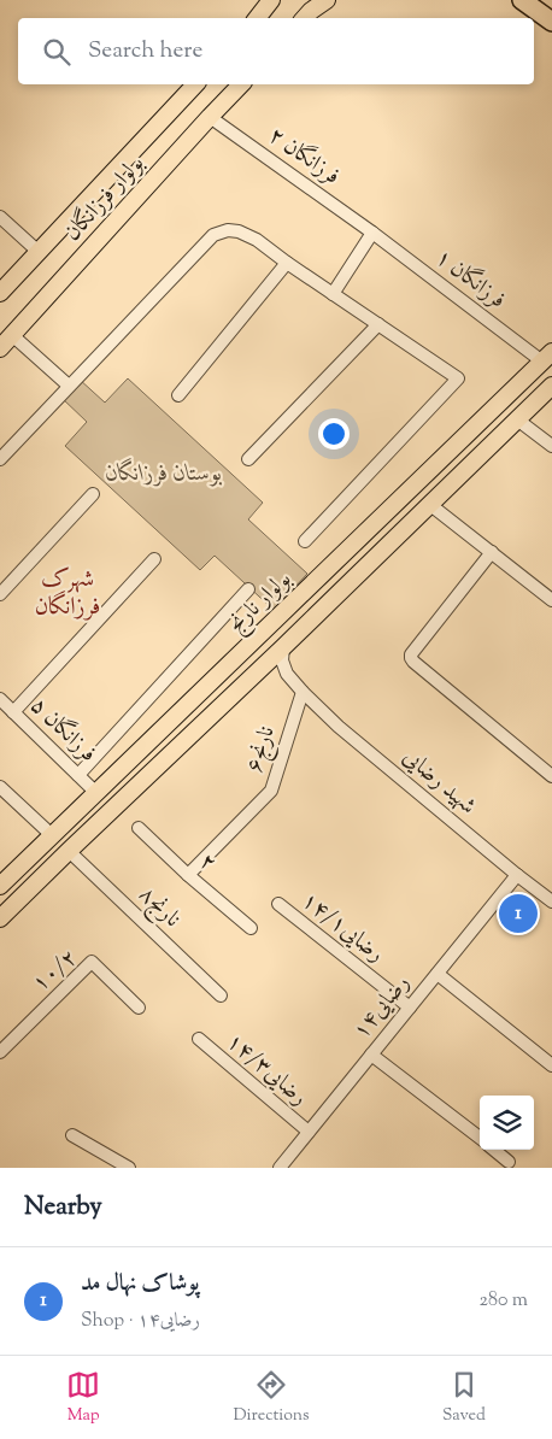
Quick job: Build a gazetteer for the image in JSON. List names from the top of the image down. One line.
{"streets":{"main road":["بولوار فرزانگان","بولوار نارنج"],"street":["فرزانگان ۲","فرزانگان ۱","فرزانگان ۵","نارنج۶","شهید رضایی","۲","نارنج۸","۱۴/۱رضایی","۱۰/۲","رضایی۱۴","رضایی۱۴/۳"]},"crossings":[["فرزانگان ۲","بولوار فرزانگان"],["فرزانگان ۲","فرزانگان ۱"],["فرزانگان ۱","بولوار نارنج"],["بولوار نارنج","فرزانگان ۵"],["نارنج۶","شهید رضایی"],["نارنج۶","۲"],["شهید رضایی","رضایی۱۴"],["۱۴/۱رضایی","رضایی۱۴"],["رضایی۱۴","رضایی۱۴/۳"]],"districts":["شهرک فرزانگان"],"parks":["بوستان فرزانگان"],"page":{"search":"Search here","pins":"1","heading":"Nearby","list":[{"mark":"1","name":"پوشاک نهال مد","note":"Shop · رضایی۱۴","value":"280 m"}],"nav":["Map","Directions","Saved"]}}
